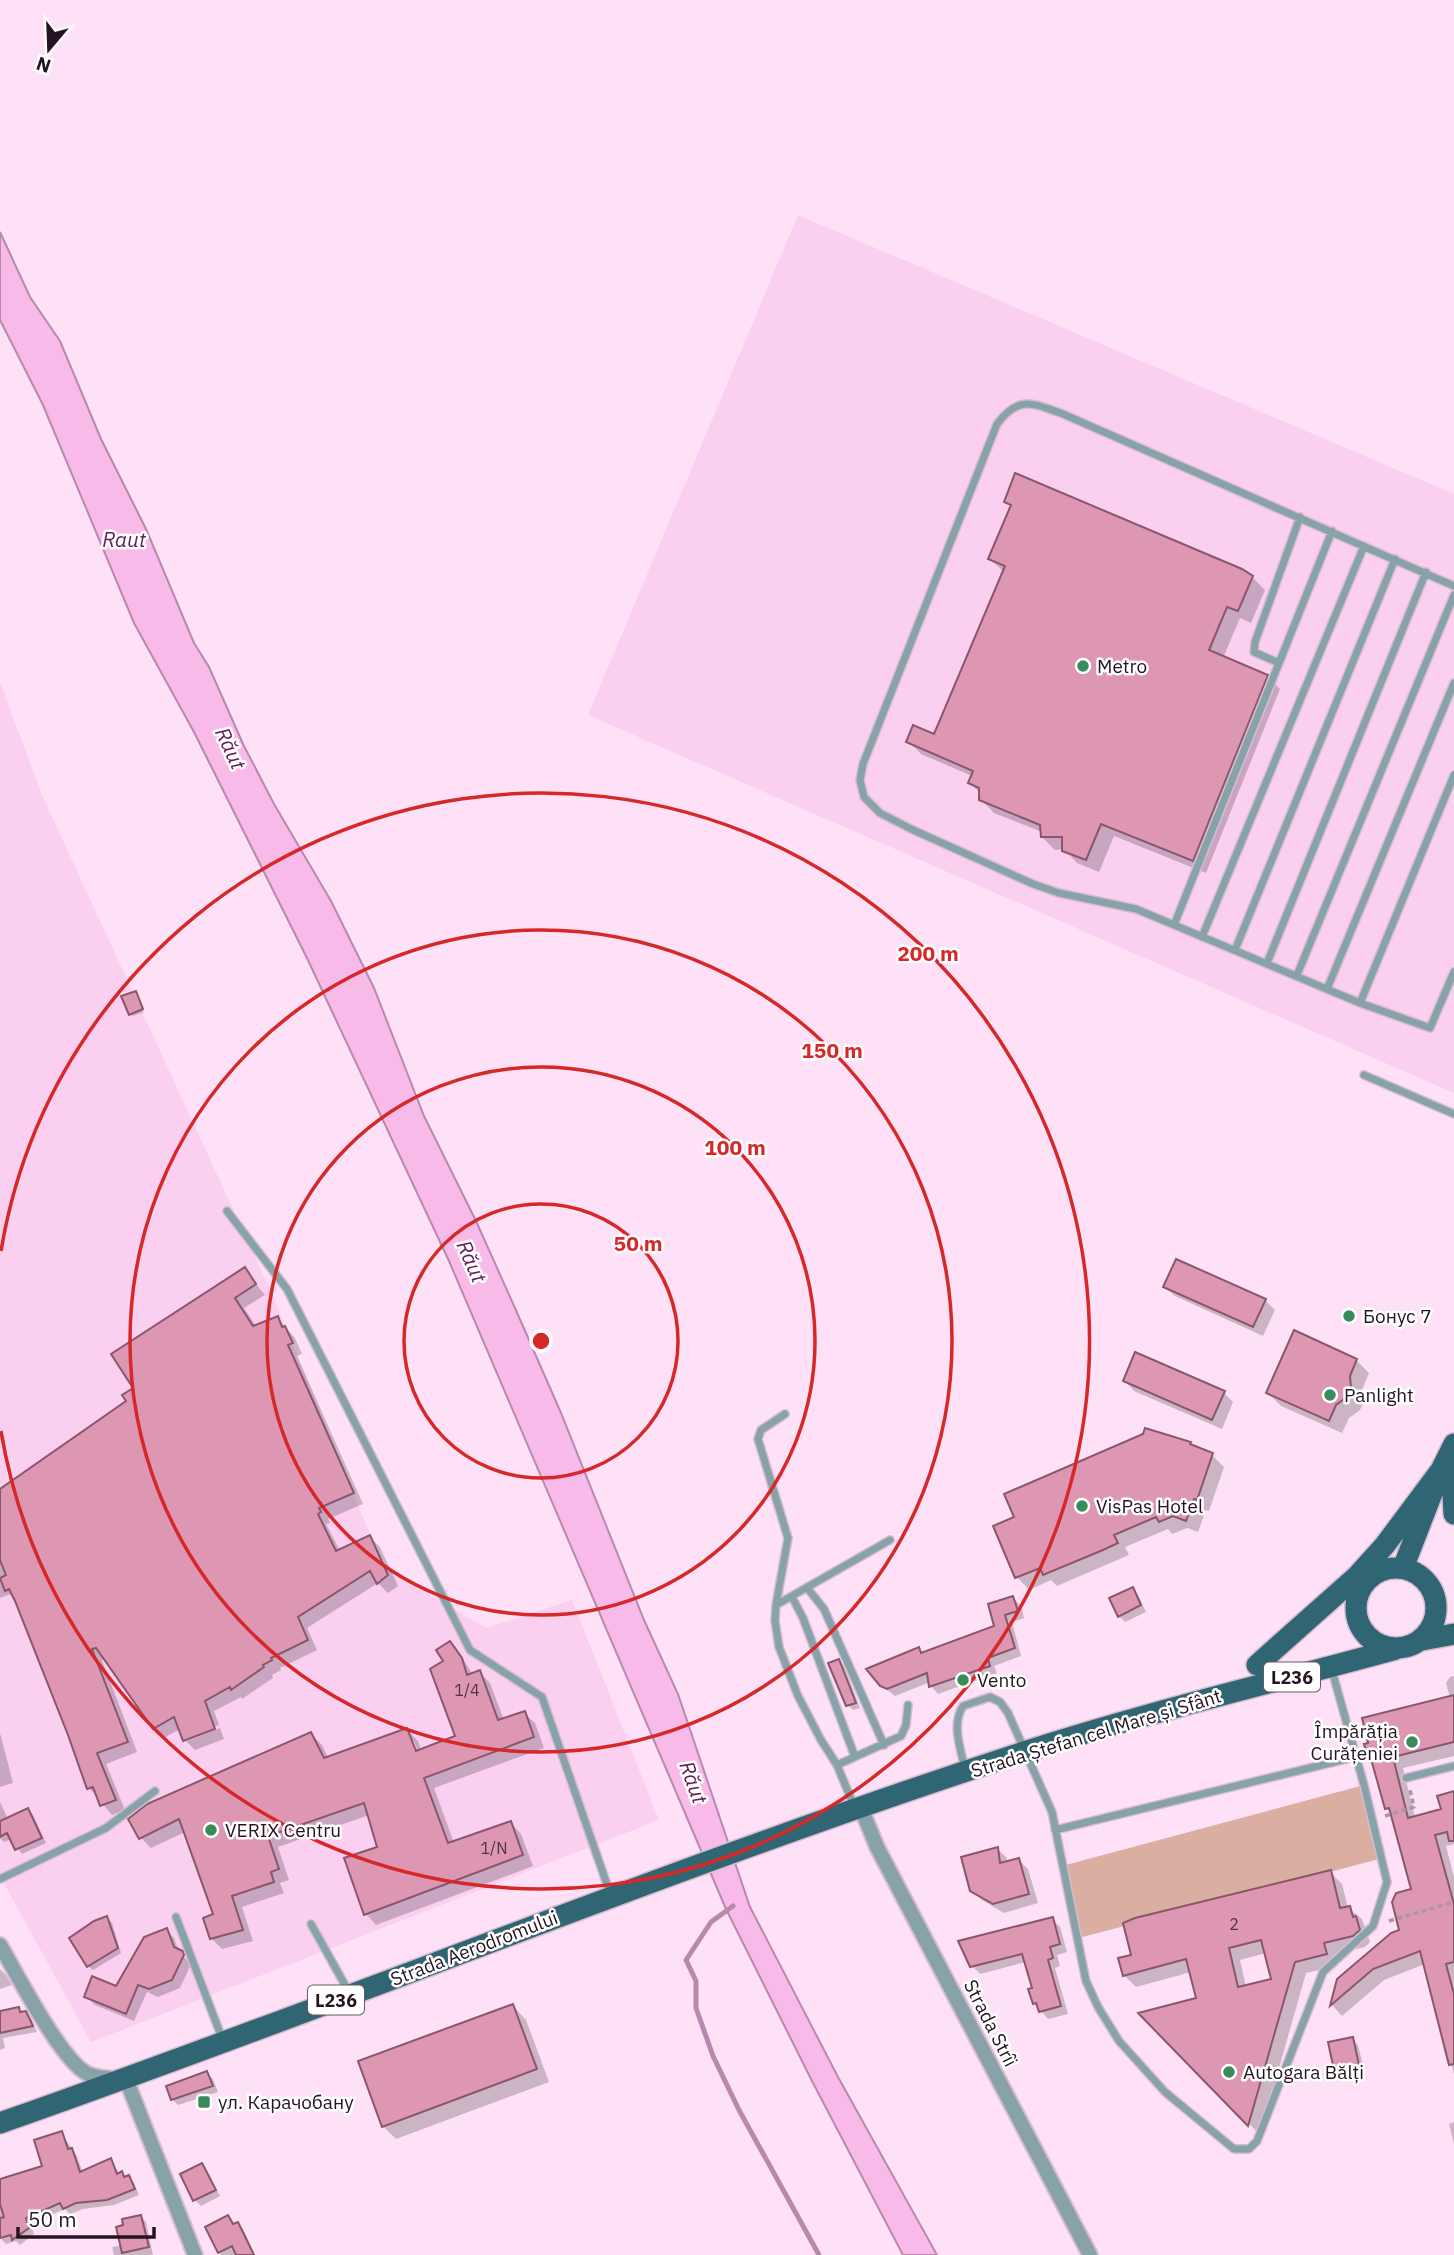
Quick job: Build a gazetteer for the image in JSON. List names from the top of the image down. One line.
{"streets":{"main road":["L236","Strada Ștefan cel Mare și Sfânt","Strada Aerodromului"],"street":["Strada Strîi"]},"crossings":[["L236","Strada Ștefan cel Mare și Sfânt"],["Strada Ștefan cel Mare și Sfânt","Strada Aerodromului"],["Strada Ștefan cel Mare și Sfânt","Strada Strîi"]],"water":["Raut","Răut"],"places":{"other":["Metro","Бонус 7","Panlight","VisPas Hotel","Vento","Împărăția Curățeniei","VERIX Centru","Autogara Bălți"],"transit":["ул. Карачобану"]},"house_numbers":["1/4","1/N","2"],"scale_bar":"50 m","north":"bottom","rings":["200 m","150 m","100 m","50 m"]}
